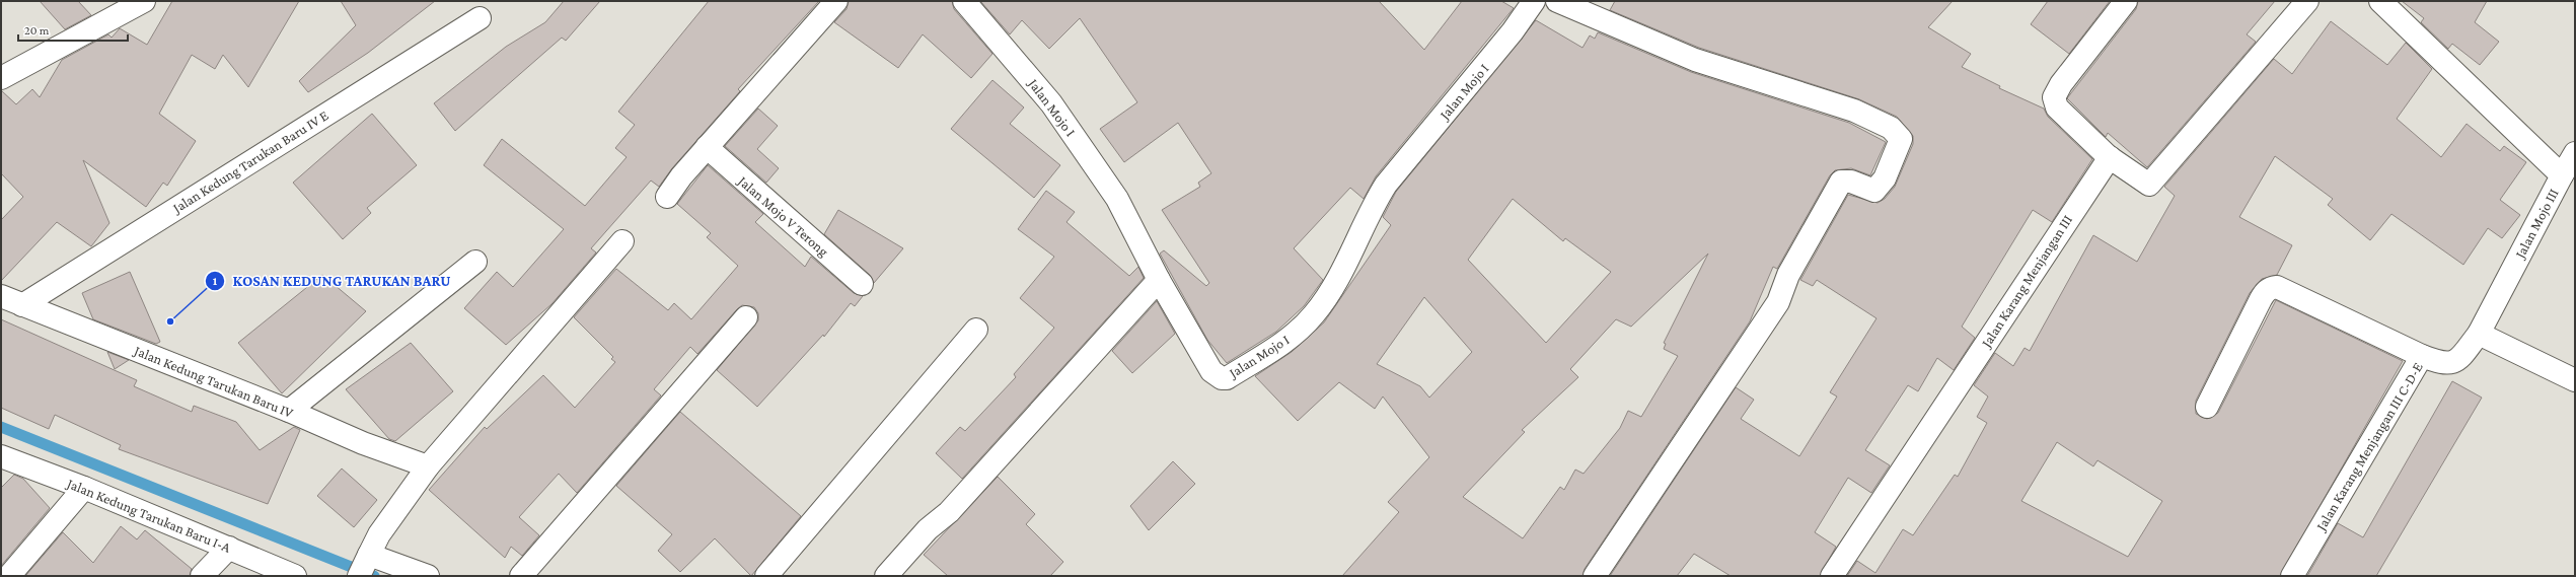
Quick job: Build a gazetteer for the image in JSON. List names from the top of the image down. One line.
{"streets":{"street":["Jalan Mojo I","Jalan Kedung Tarukan Baru IV E","Jalan Mojo V Terong","Jalan Mojo III","Jalan Karang Menjangan III","Jalan Kedung Tarukan Baru IV","Jalan Karang Menjangan III C-D-E","Jalan Kedung Tarukan Baru I-A"]},"crossings":[["Jalan Kedung Tarukan Baru IV E","Jalan Kedung Tarukan Baru IV"],["Jalan Mojo III","Jalan Karang Menjangan III C-D-E"]],"places":["KOSAN KEDUNG TARUKAN BARU"],"scale_bar":"20 m"}
